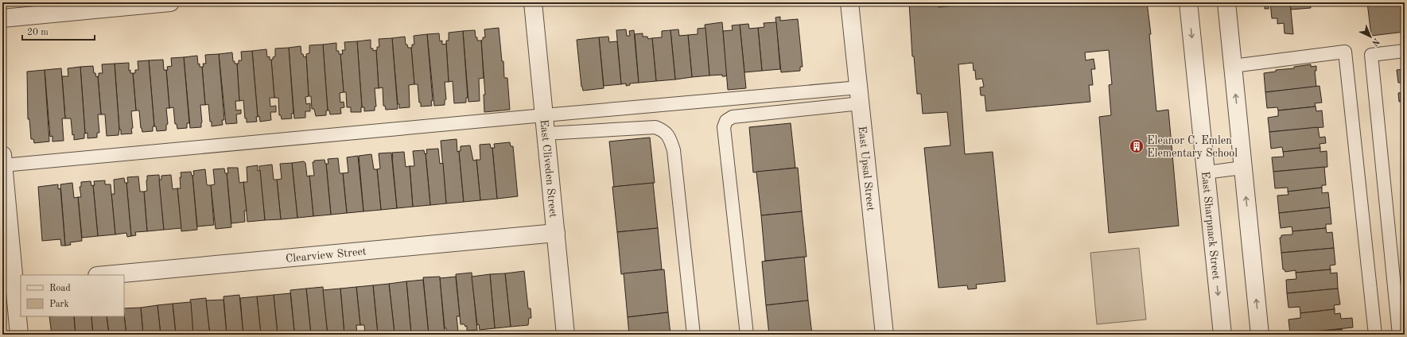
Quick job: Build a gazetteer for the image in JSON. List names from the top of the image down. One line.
{"streets":{"street":["East Cliveden Street","East Upsal Street","East Sharpnack Street","Clearview Street"]},"crossings":[["East Cliveden Street","Clearview Street"]],"places":{"building":["Eleanor C. Emlen Elementary School"]},"legend":["Road","Park"],"scale_bar":"20 m","north":"bottom right"}
